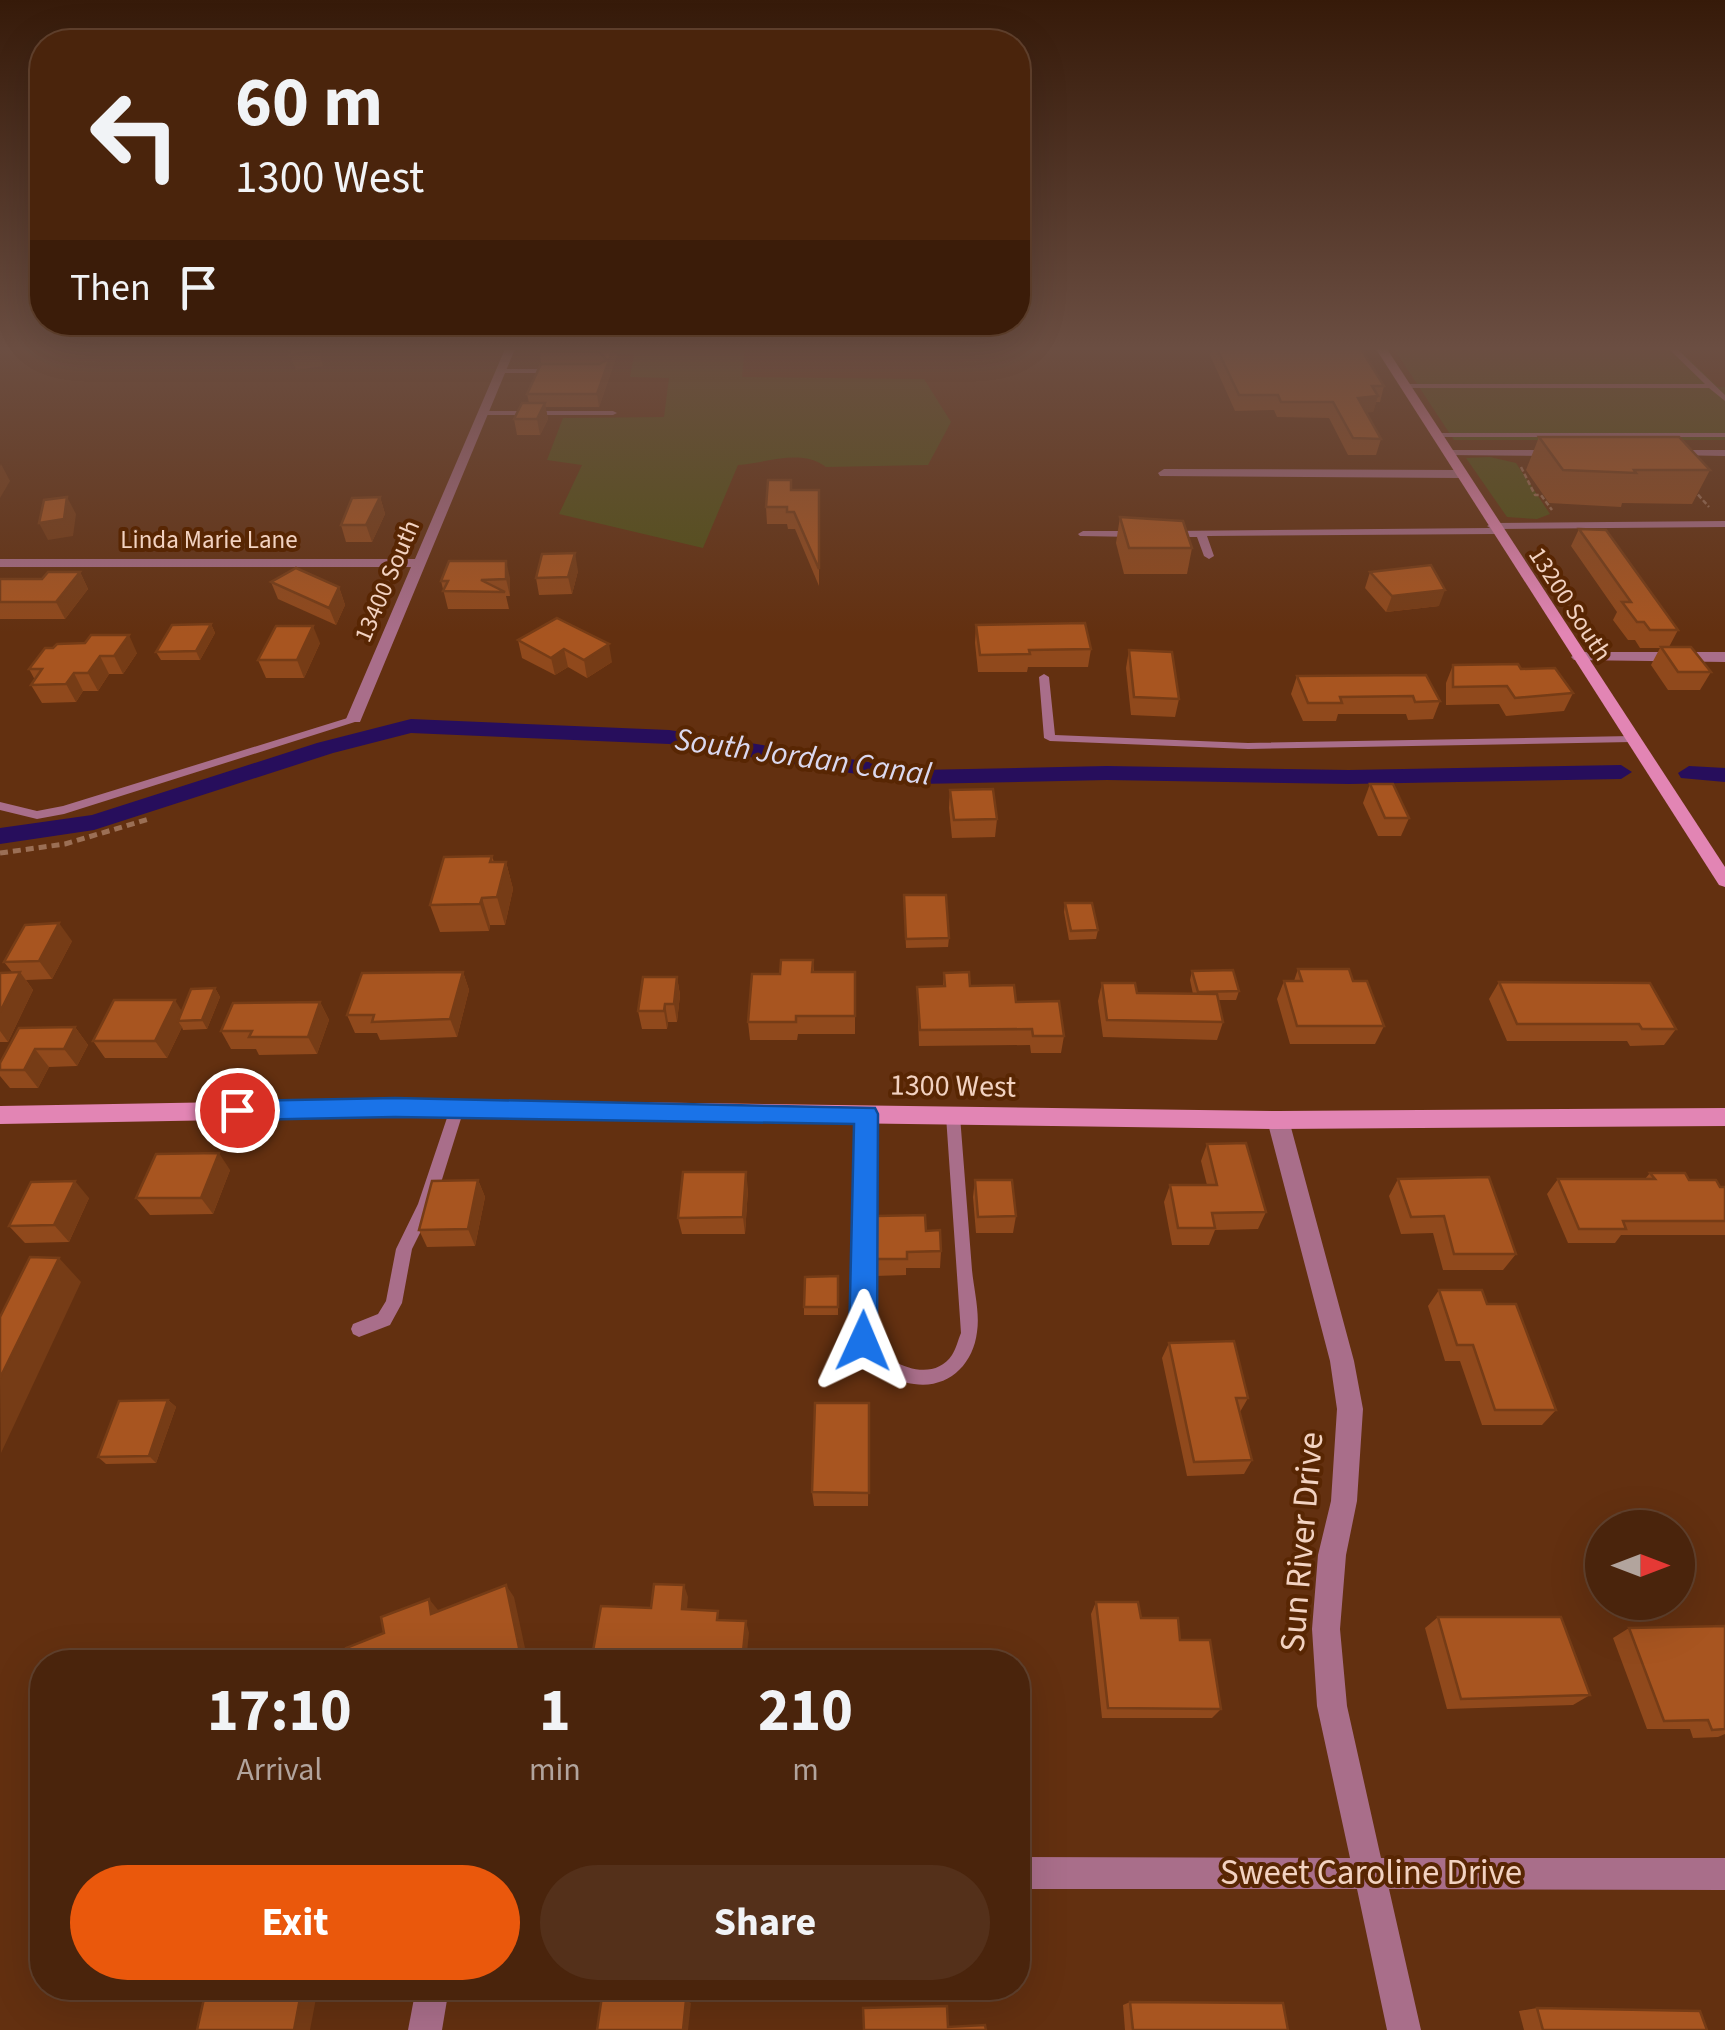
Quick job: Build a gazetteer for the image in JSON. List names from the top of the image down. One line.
{"streets":{"street":["Linda Marie Lane","13400 South","13200 South","1300 West","Sun River Drive","Sweet Caroline Drive"]},"crossings":[["Linda Marie Lane","13400 South"],["1300 West","Sun River Drive"],["Sun River Drive","Sweet Caroline Drive"]],"water":["South Jordan Canal"],"north":"right","page":{"turn":["60 m","1300 West"],"then":"Then","eta":["17:10","Arrival","1","min","210","m"],"buttons":["Exit","Share"]}}
